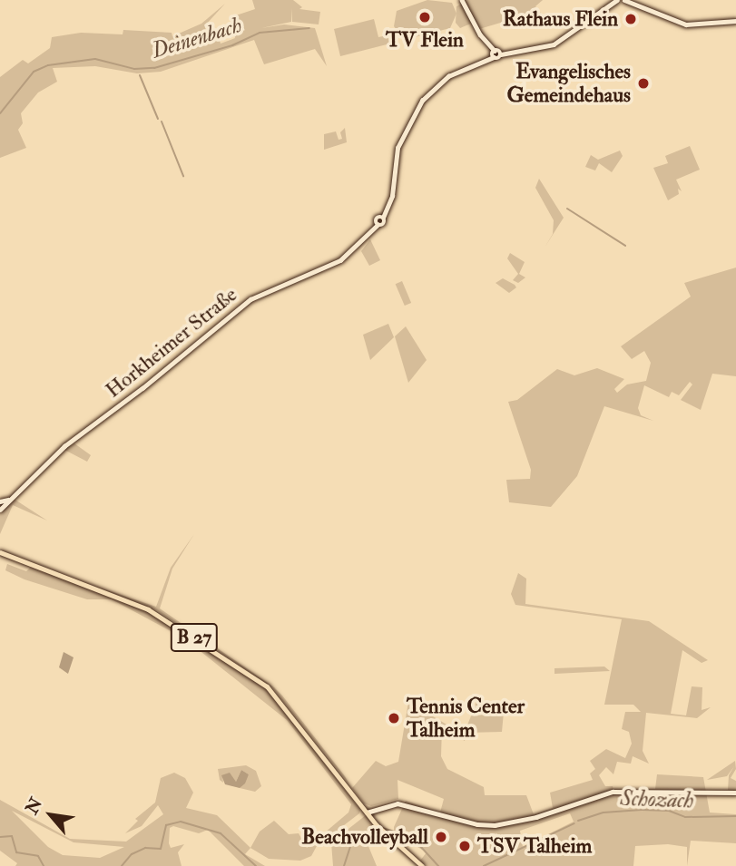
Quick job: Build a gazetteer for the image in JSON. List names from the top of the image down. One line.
{"streets":{"main road":["Horkheimer Straße","B 27"]},"water":["Deinenbach","Schozach"],"places":["TV Flein","Rathaus Flein","Evangelisches Gemeindehaus","Tennis Center Talheim","Beachvolleyball","TSV Talheim"],"north":"top left"}
